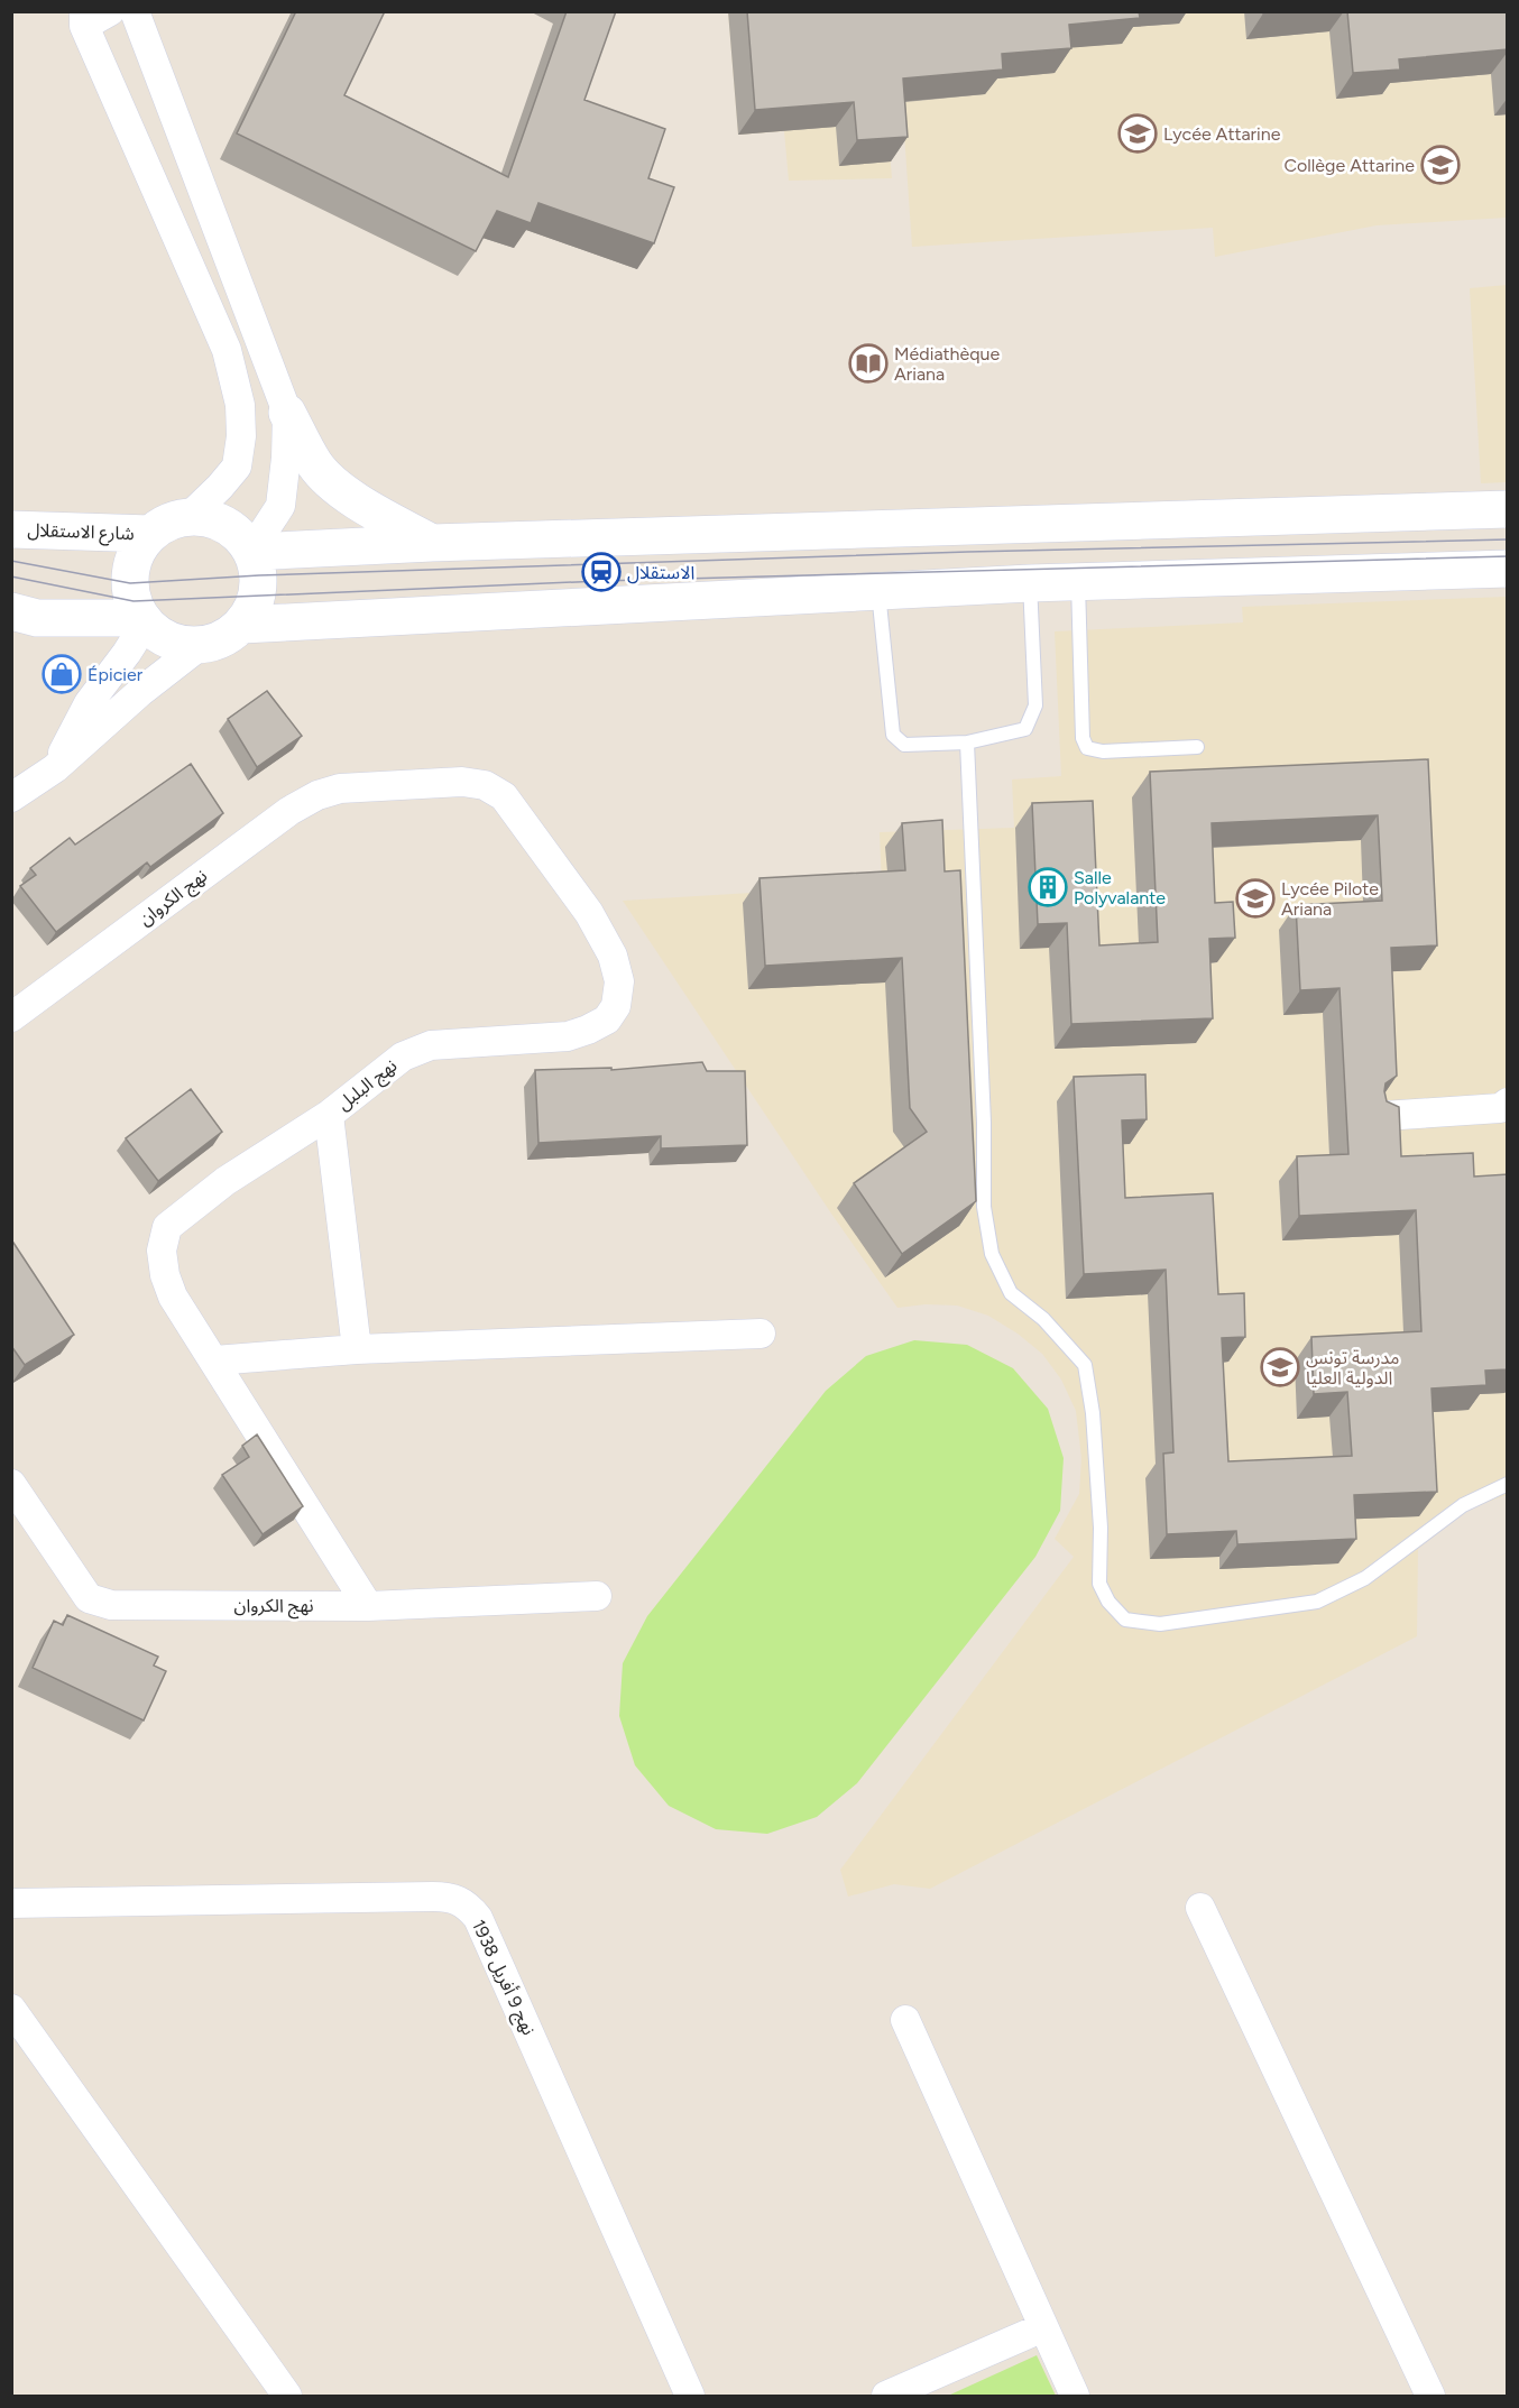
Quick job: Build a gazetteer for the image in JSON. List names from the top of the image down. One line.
{"streets":{"street":["شارع الاستقلال","نهج الكروان","نهج البلبل","نهج 9 أفريل 1938"]},"crossings":[["نهج الكروان","نهج البلبل"]],"places":{"school or university":["Lycée Attarine","Collège Attarine","Lycée Pilote Ariana","مدرسة تونس الدولية العليا"],"library":["Médiathèque Ariana"],"station":["الاستقلال"],"shop":["Épicier"],"building":["Salle Polyvalante"]}}
